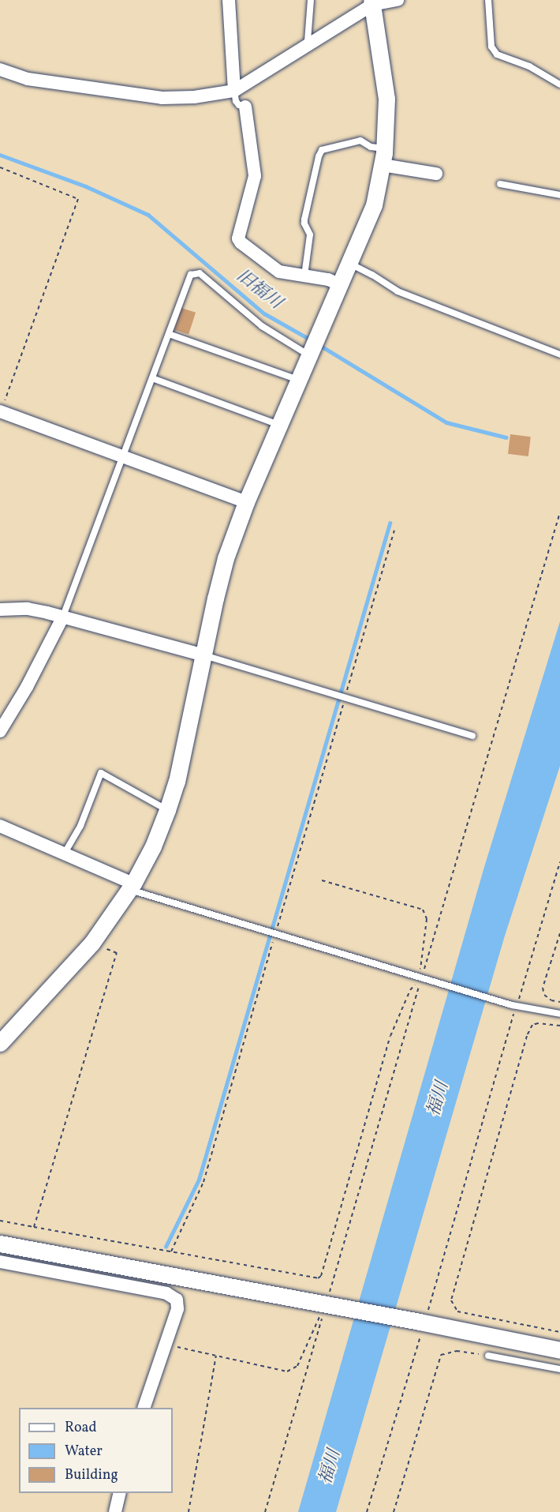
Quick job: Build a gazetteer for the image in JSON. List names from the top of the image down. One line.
{"water":["旧福川","福川"],"legend":["Road","Water","Building"]}
